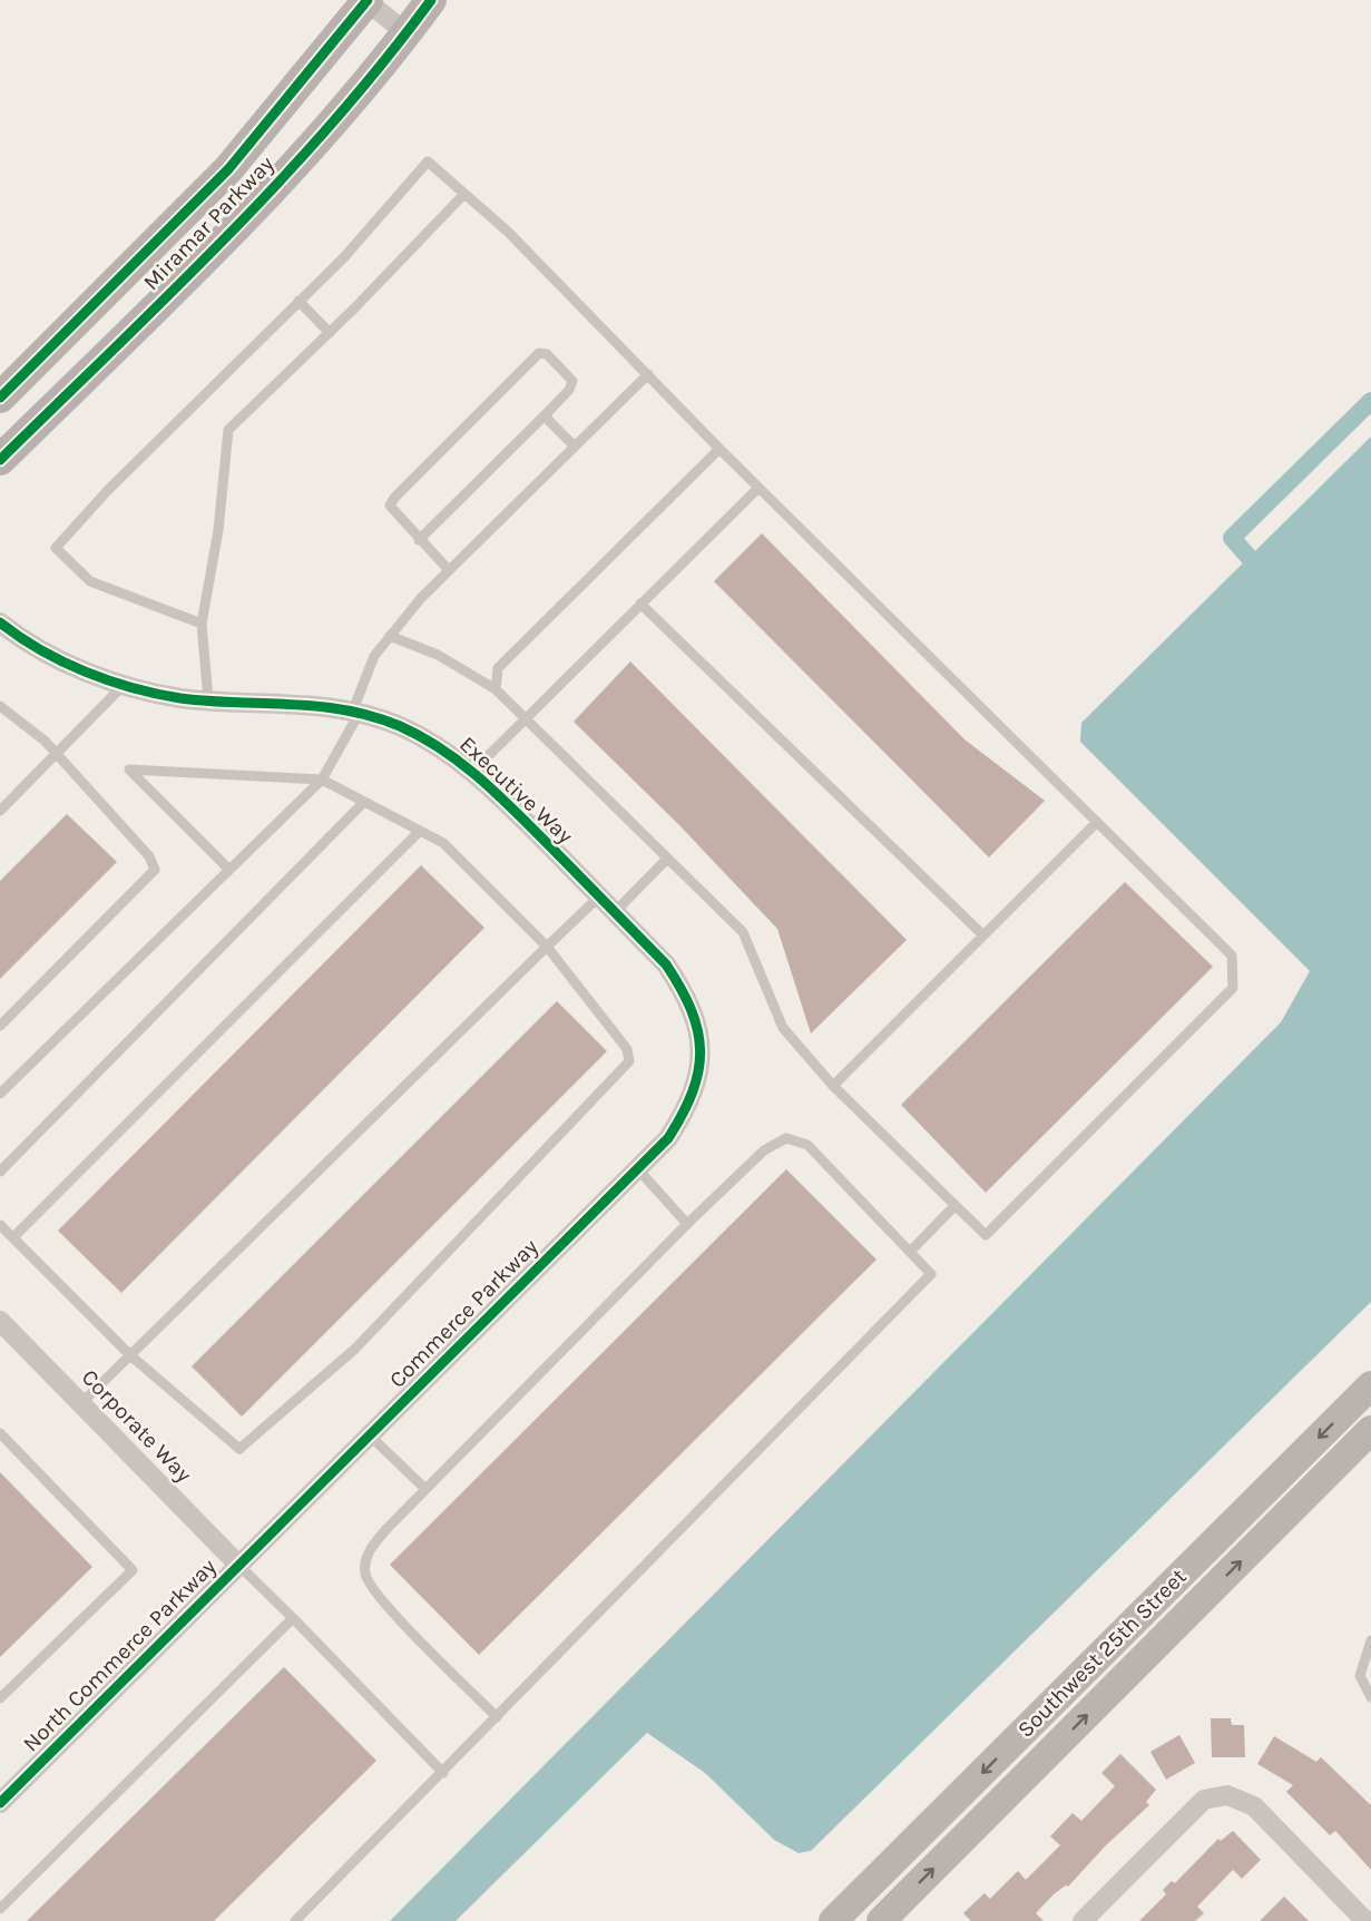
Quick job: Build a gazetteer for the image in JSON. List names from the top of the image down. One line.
{"streets":{"main road":["Miramar Parkway"],"street":["Executive Way","Commerce Parkway","Corporate Way","Southwest 25th Street","North Commerce Parkway"]},"crossings":[["Executive Way","Commerce Parkway"],["Commerce Parkway","Corporate Way"],["Commerce Parkway","North Commerce Parkway"],["Corporate Way","North Commerce Parkway"]]}
